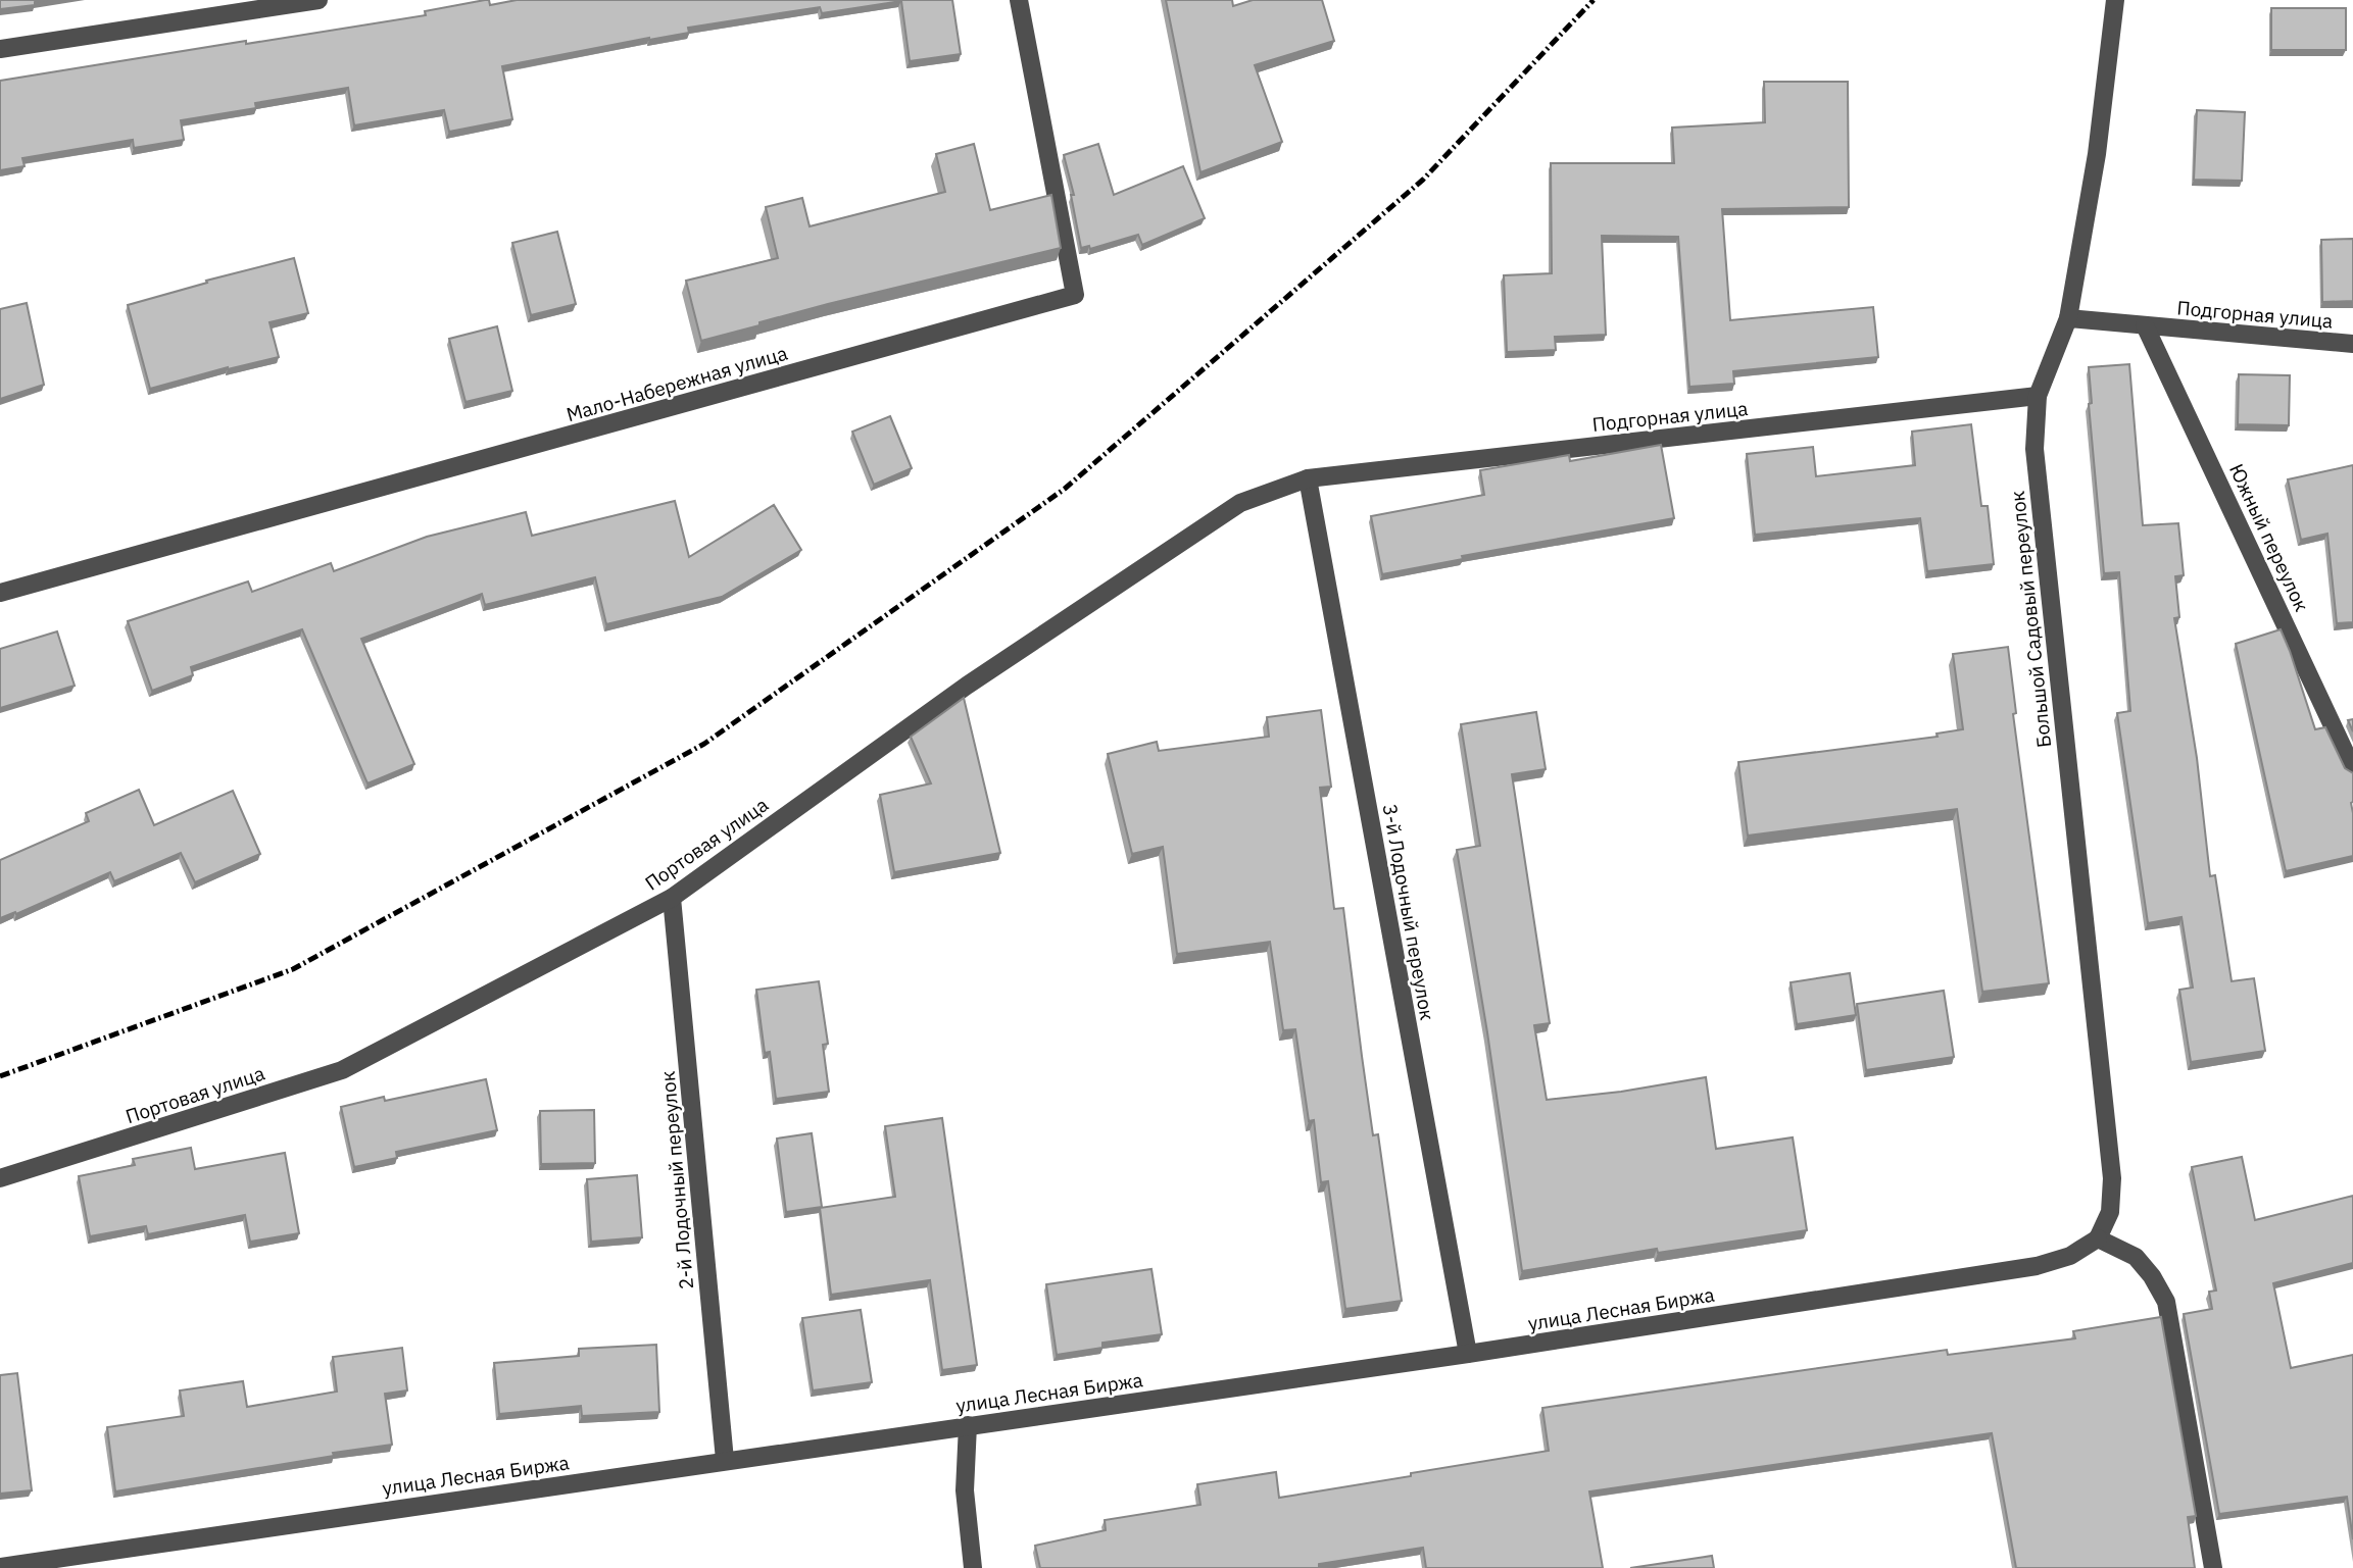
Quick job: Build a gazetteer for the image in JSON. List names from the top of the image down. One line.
{"streets":{"street":["Подгорная улица","Мало-Набережная улица","Южный переулок","Большой Садовый переулок","Портовая улица","3-й Лодочный переулок","2-й Лодочный переулок","улица Лесная Биржа"]},"crossings":[["Подгорная улица","Южный переулок"],["Подгорная улица","Большой Садовый переулок"],["Подгорная улица","Портовая улица"],["Подгорная улица","3-й Лодочный переулок"],["Большой Садовый переулок","улица Лесная Биржа"],["Портовая улица","3-й Лодочный переулок"],["Портовая улица","2-й Лодочный переулок"],["3-й Лодочный переулок","улица Лесная Биржа"],["2-й Лодочный переулок","улица Лесная Биржа"]]}
